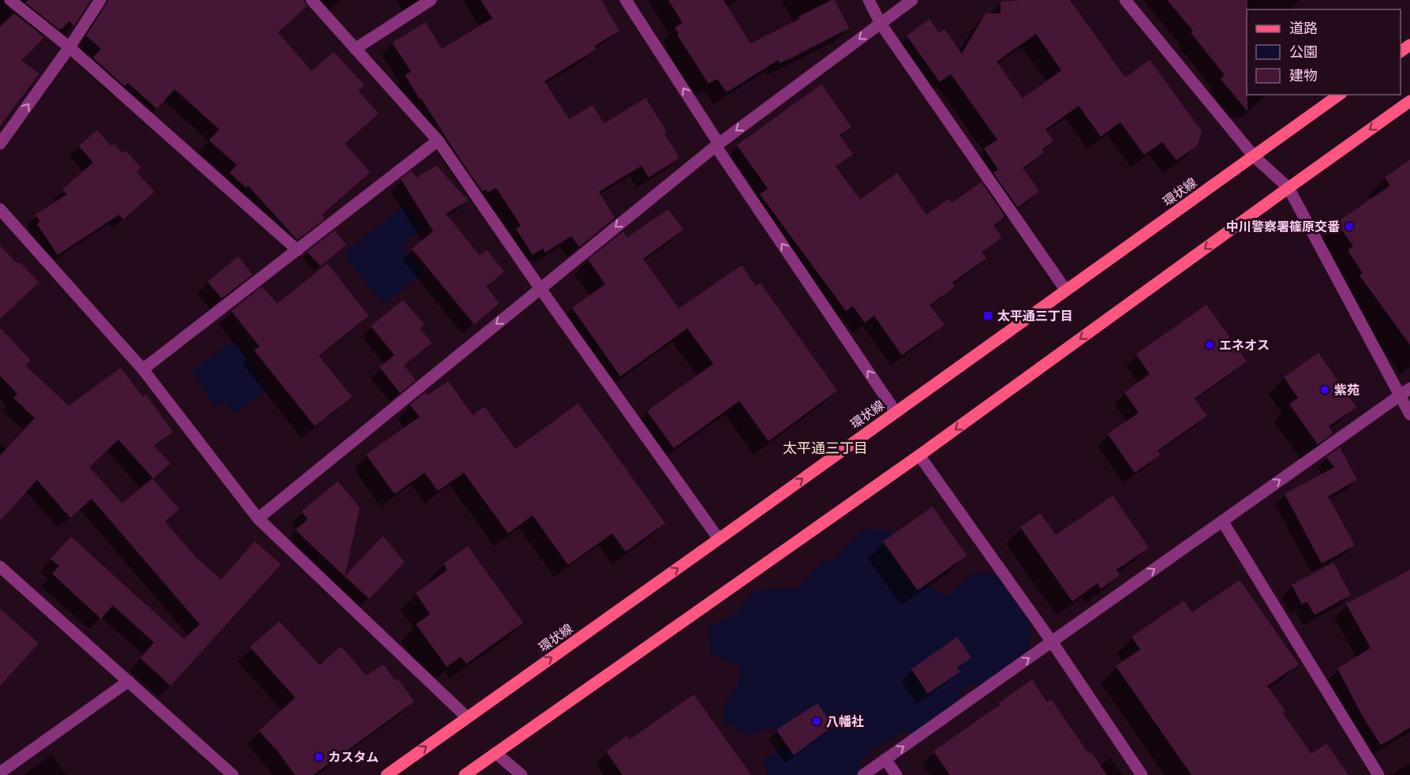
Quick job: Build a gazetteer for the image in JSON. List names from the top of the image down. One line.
{"streets":{"main road":["環状線"]},"districts":["太平通三丁目"],"places":{"other":["中川警察署篠原交番","エネオス","紫苑","八幡社","カスタム"],"transit":["太平通三丁目"]},"legend":["道路","公園","建物"]}
